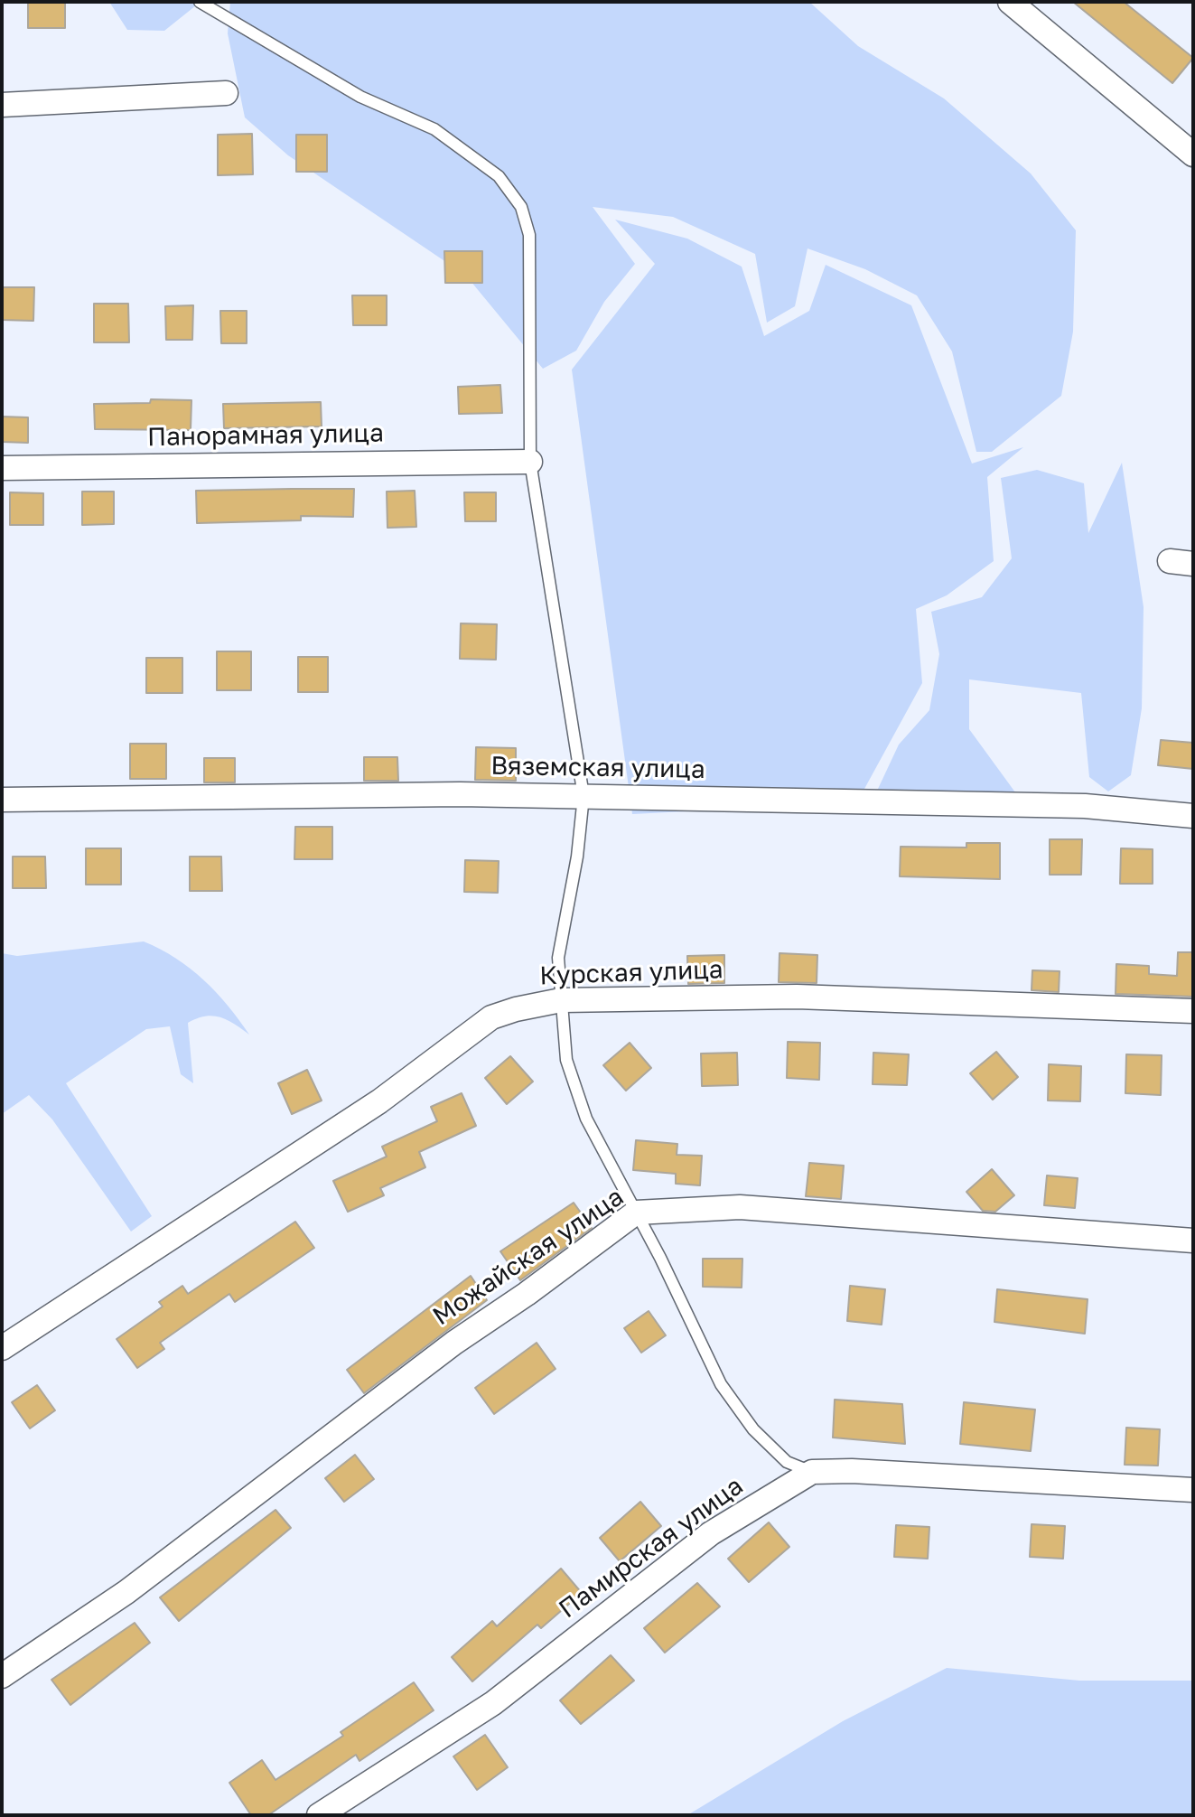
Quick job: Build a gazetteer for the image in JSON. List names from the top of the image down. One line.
{"streets":{"street":["Панорамная улица","Вяземская улица","Курская улица","Можайская улица","Памирская улица"]}}
